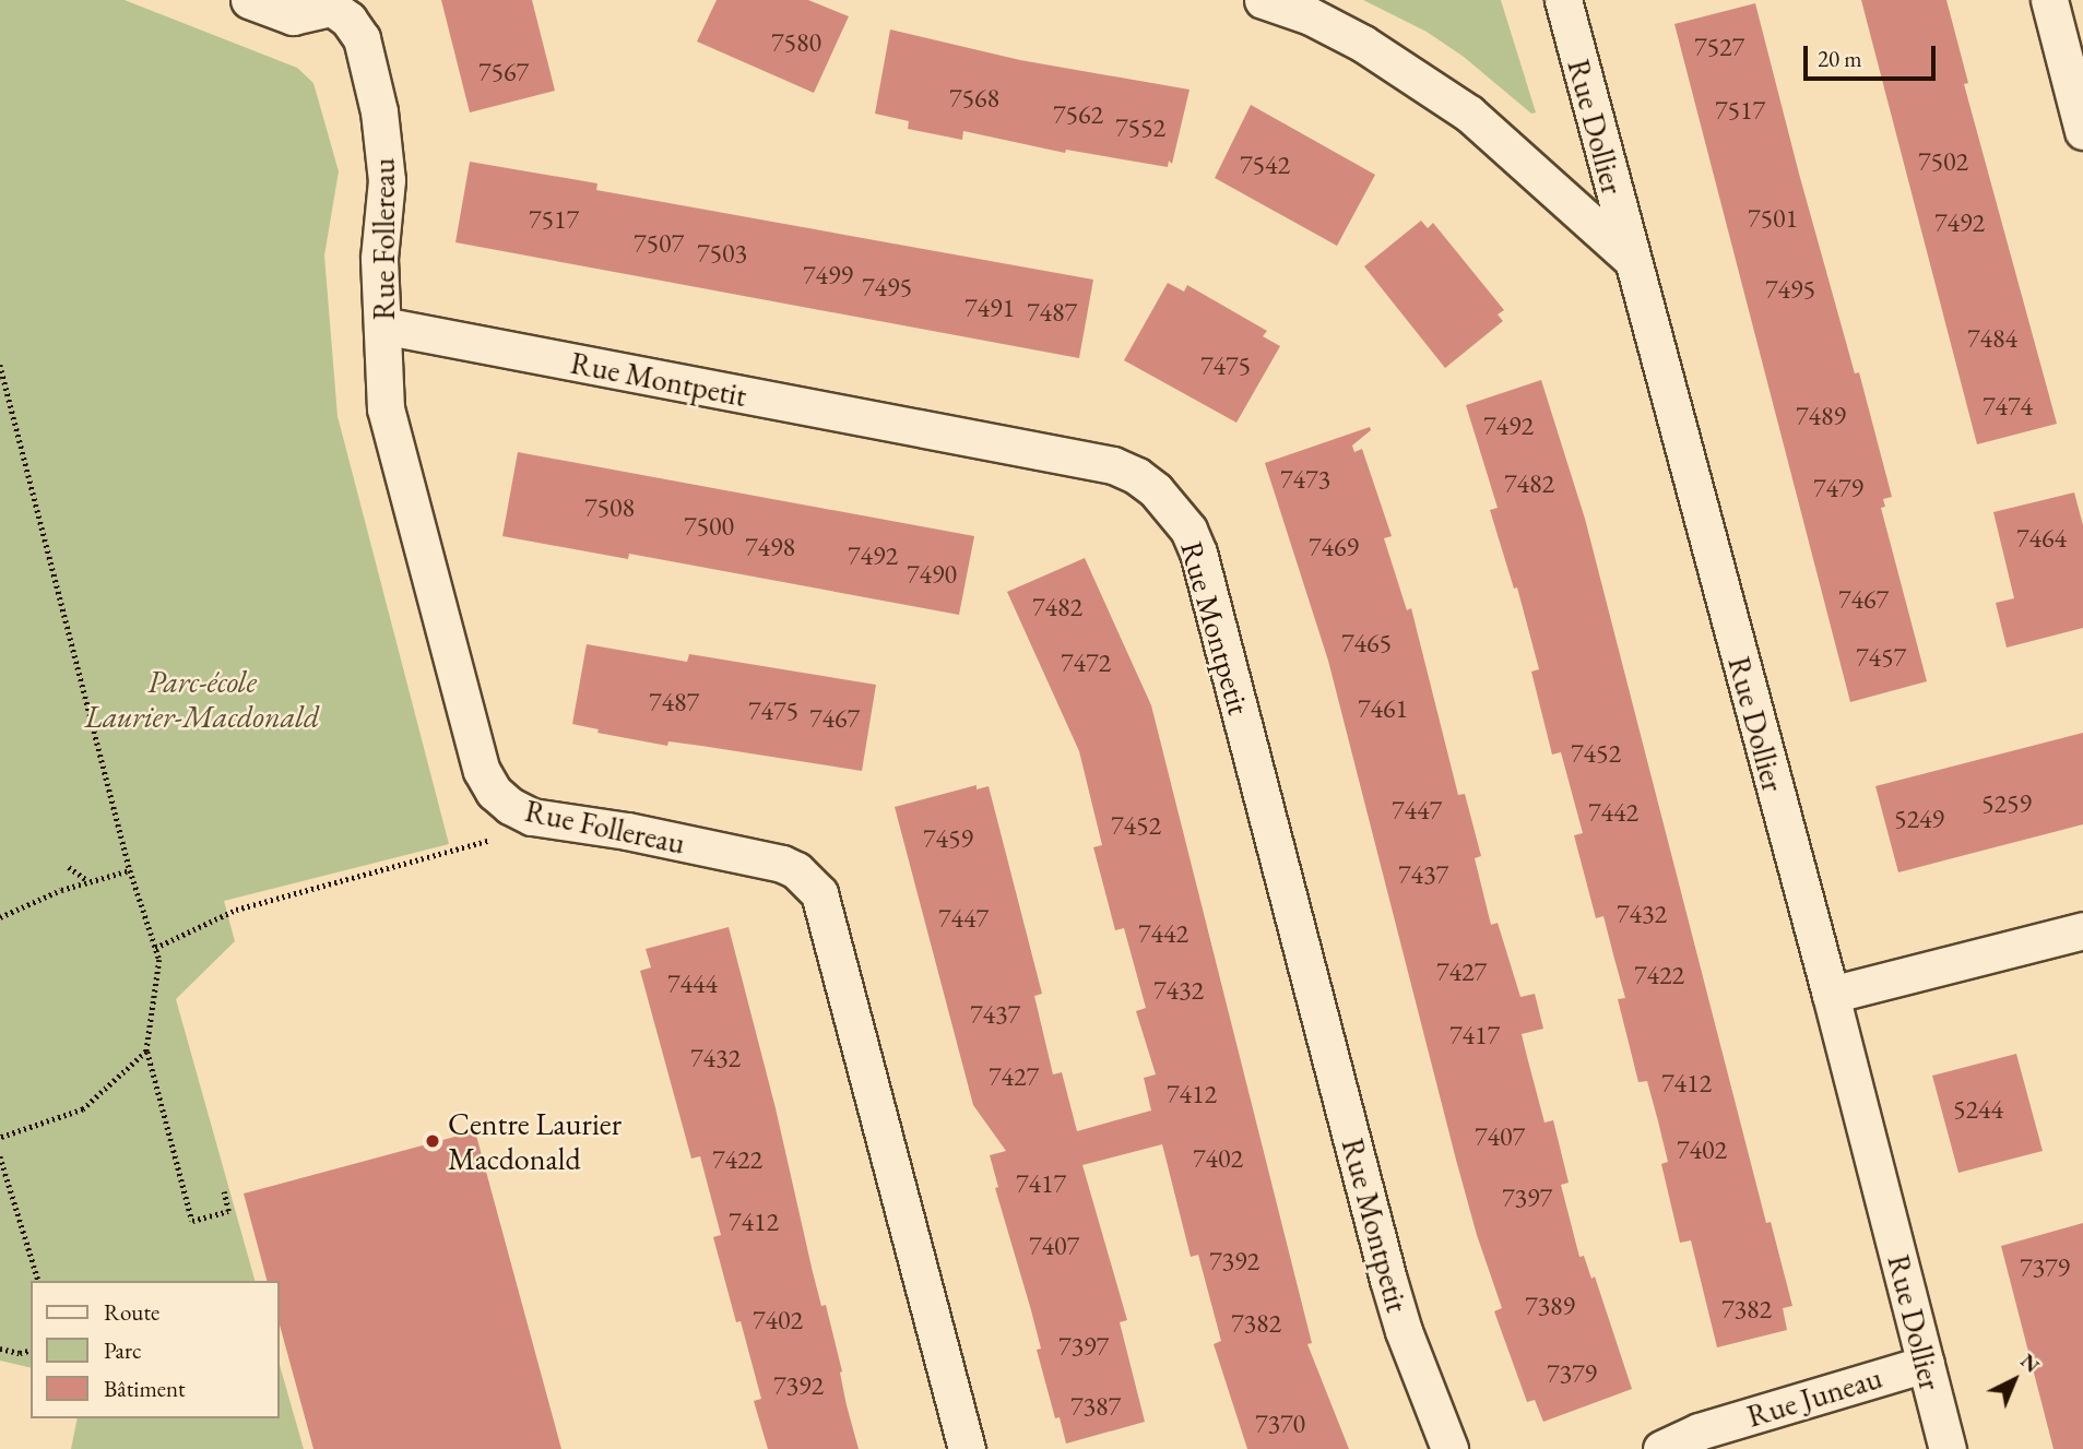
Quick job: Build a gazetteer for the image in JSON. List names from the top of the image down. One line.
{"streets":{"street":["Rue Dollier","Rue Follereau","Rue Montpetit","Rue Juneau"]},"crossings":[["Rue Dollier","Rue Juneau"],["Rue Follereau","Rue Montpetit"]],"parks":["Parc-école Laurier-Macdonald"],"places":["Centre Laurier Macdonald"],"house_numbers":["7580","7527","7567","7568","7517","7562","7552","7502","7542","7501","7517","7492","7507","7503","7499","7495","7495","7491","7487","7484","7475","7474","7489","7492","7473","7482","7479","7508","7500","7464","7498","7469","7492","7490","7467","7482","7465","7457","7472","7487","7461","7475","7467","7452","5259","7447","7442","5249","7452","7459","7437","7432","7447","7442","7427","7422","7444","7432","7437","7417","7432","7427","7412","7412","5244","7407","7402","7402","7422","7417","7397","7412","7407","7392","7379","7389","7382","7402","7382","7397","7379","7392","7387","7370"],"legend":["Route","Parc","Bâtiment"],"scale_bar":"20 m","north":"top right"}
